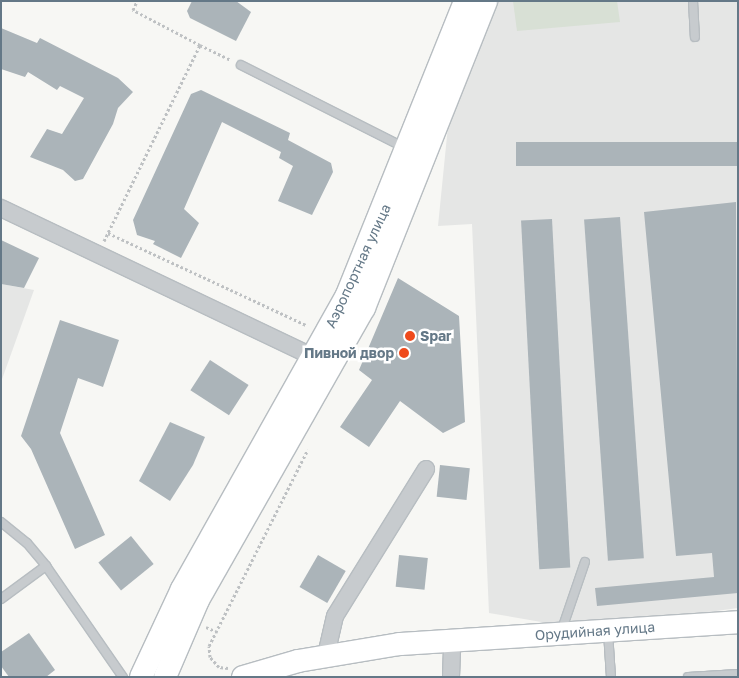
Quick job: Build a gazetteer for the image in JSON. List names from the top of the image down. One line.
{"streets":{"main road":["Аэропортная улица","Орудийная улица"]},"places":["Spar","Пивной двор"]}
